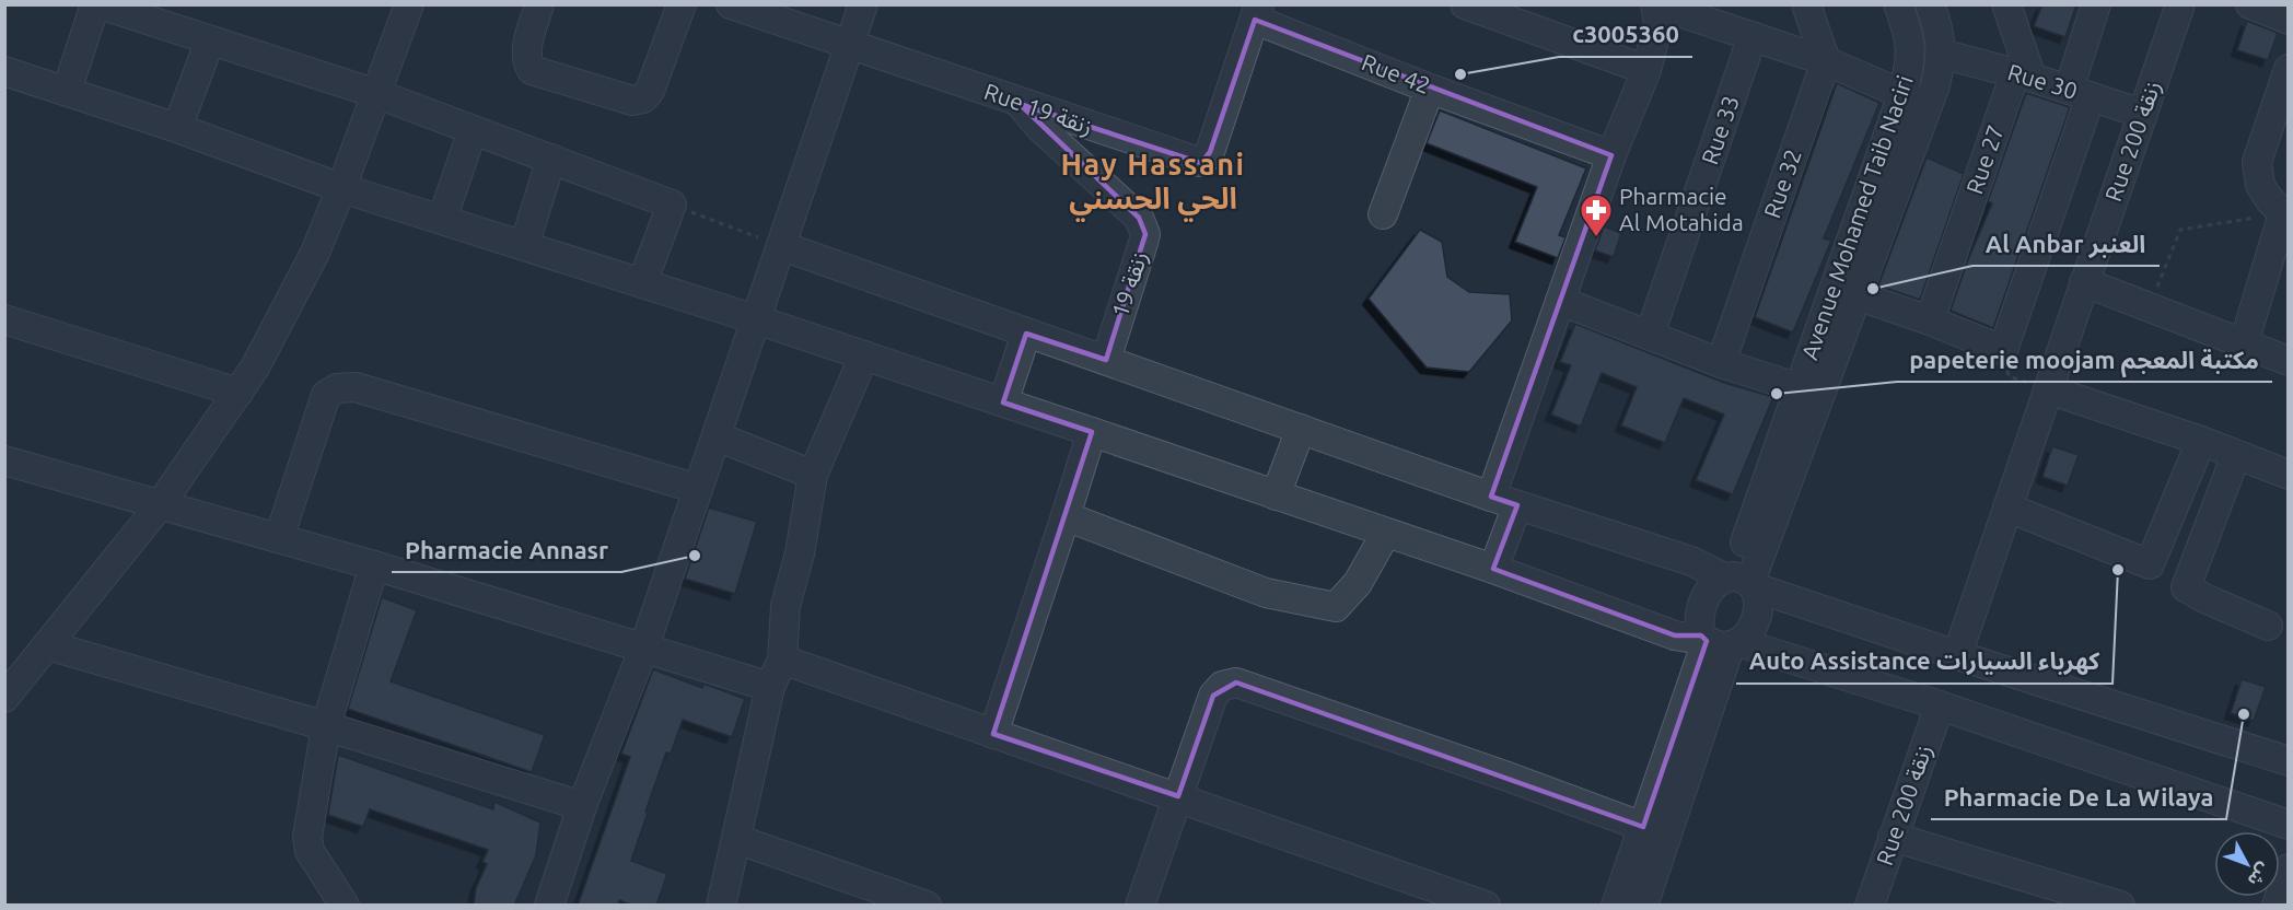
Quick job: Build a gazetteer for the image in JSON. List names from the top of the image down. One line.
{"streets":{"street":["Rue 42","Rue 30","Rue 19 زنقة","Rue 33","Rue 200 زنقة","Rue 27","Rue 32","Avenue Mohamed Taib Naciri","19 زنقة"]},"crossings":[["Rue 42","Rue 19 زنقة"],["Rue 30","Rue 200 زنقة"],["Rue 30","Rue 27"],["Rue 30","Avenue Mohamed Taib Naciri"],["Rue 19 زنقة","19 زنقة"]],"districts":["Hay Hassani الحي الحسني"],"places":{"other":["c3005360","Al Anbar العنبر","papeterie moojam مكتبة المعجم","Pharmacie Annasr","Auto Assistance كهرباء السيارات","Pharmacie De La Wilaya"],"pharmacy":["Pharmacie Al Motahida"]},"north":"bottom right"}
